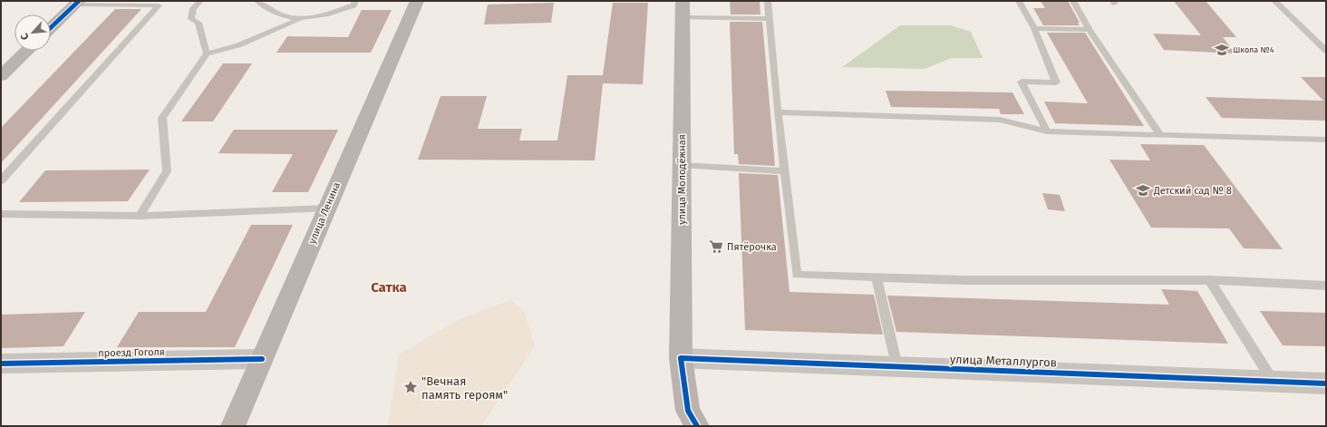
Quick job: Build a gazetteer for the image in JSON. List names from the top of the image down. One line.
{"streets":{"main road":["улица Молодёжная","улица Ленина"],"street":["проезд Гоголя","улица Металлургов"]},"crossings":[["улица Молодёжная","улица Металлургов"],["улица Ленина","проезд Гоголя"]],"districts":["Сатка"],"places":{"school or university":["Школа №4","Детский сад № 8"],"supermarket":["Пятёрочка"],"place":["\"Вечная память героям\""]},"north":"bottom left"}
